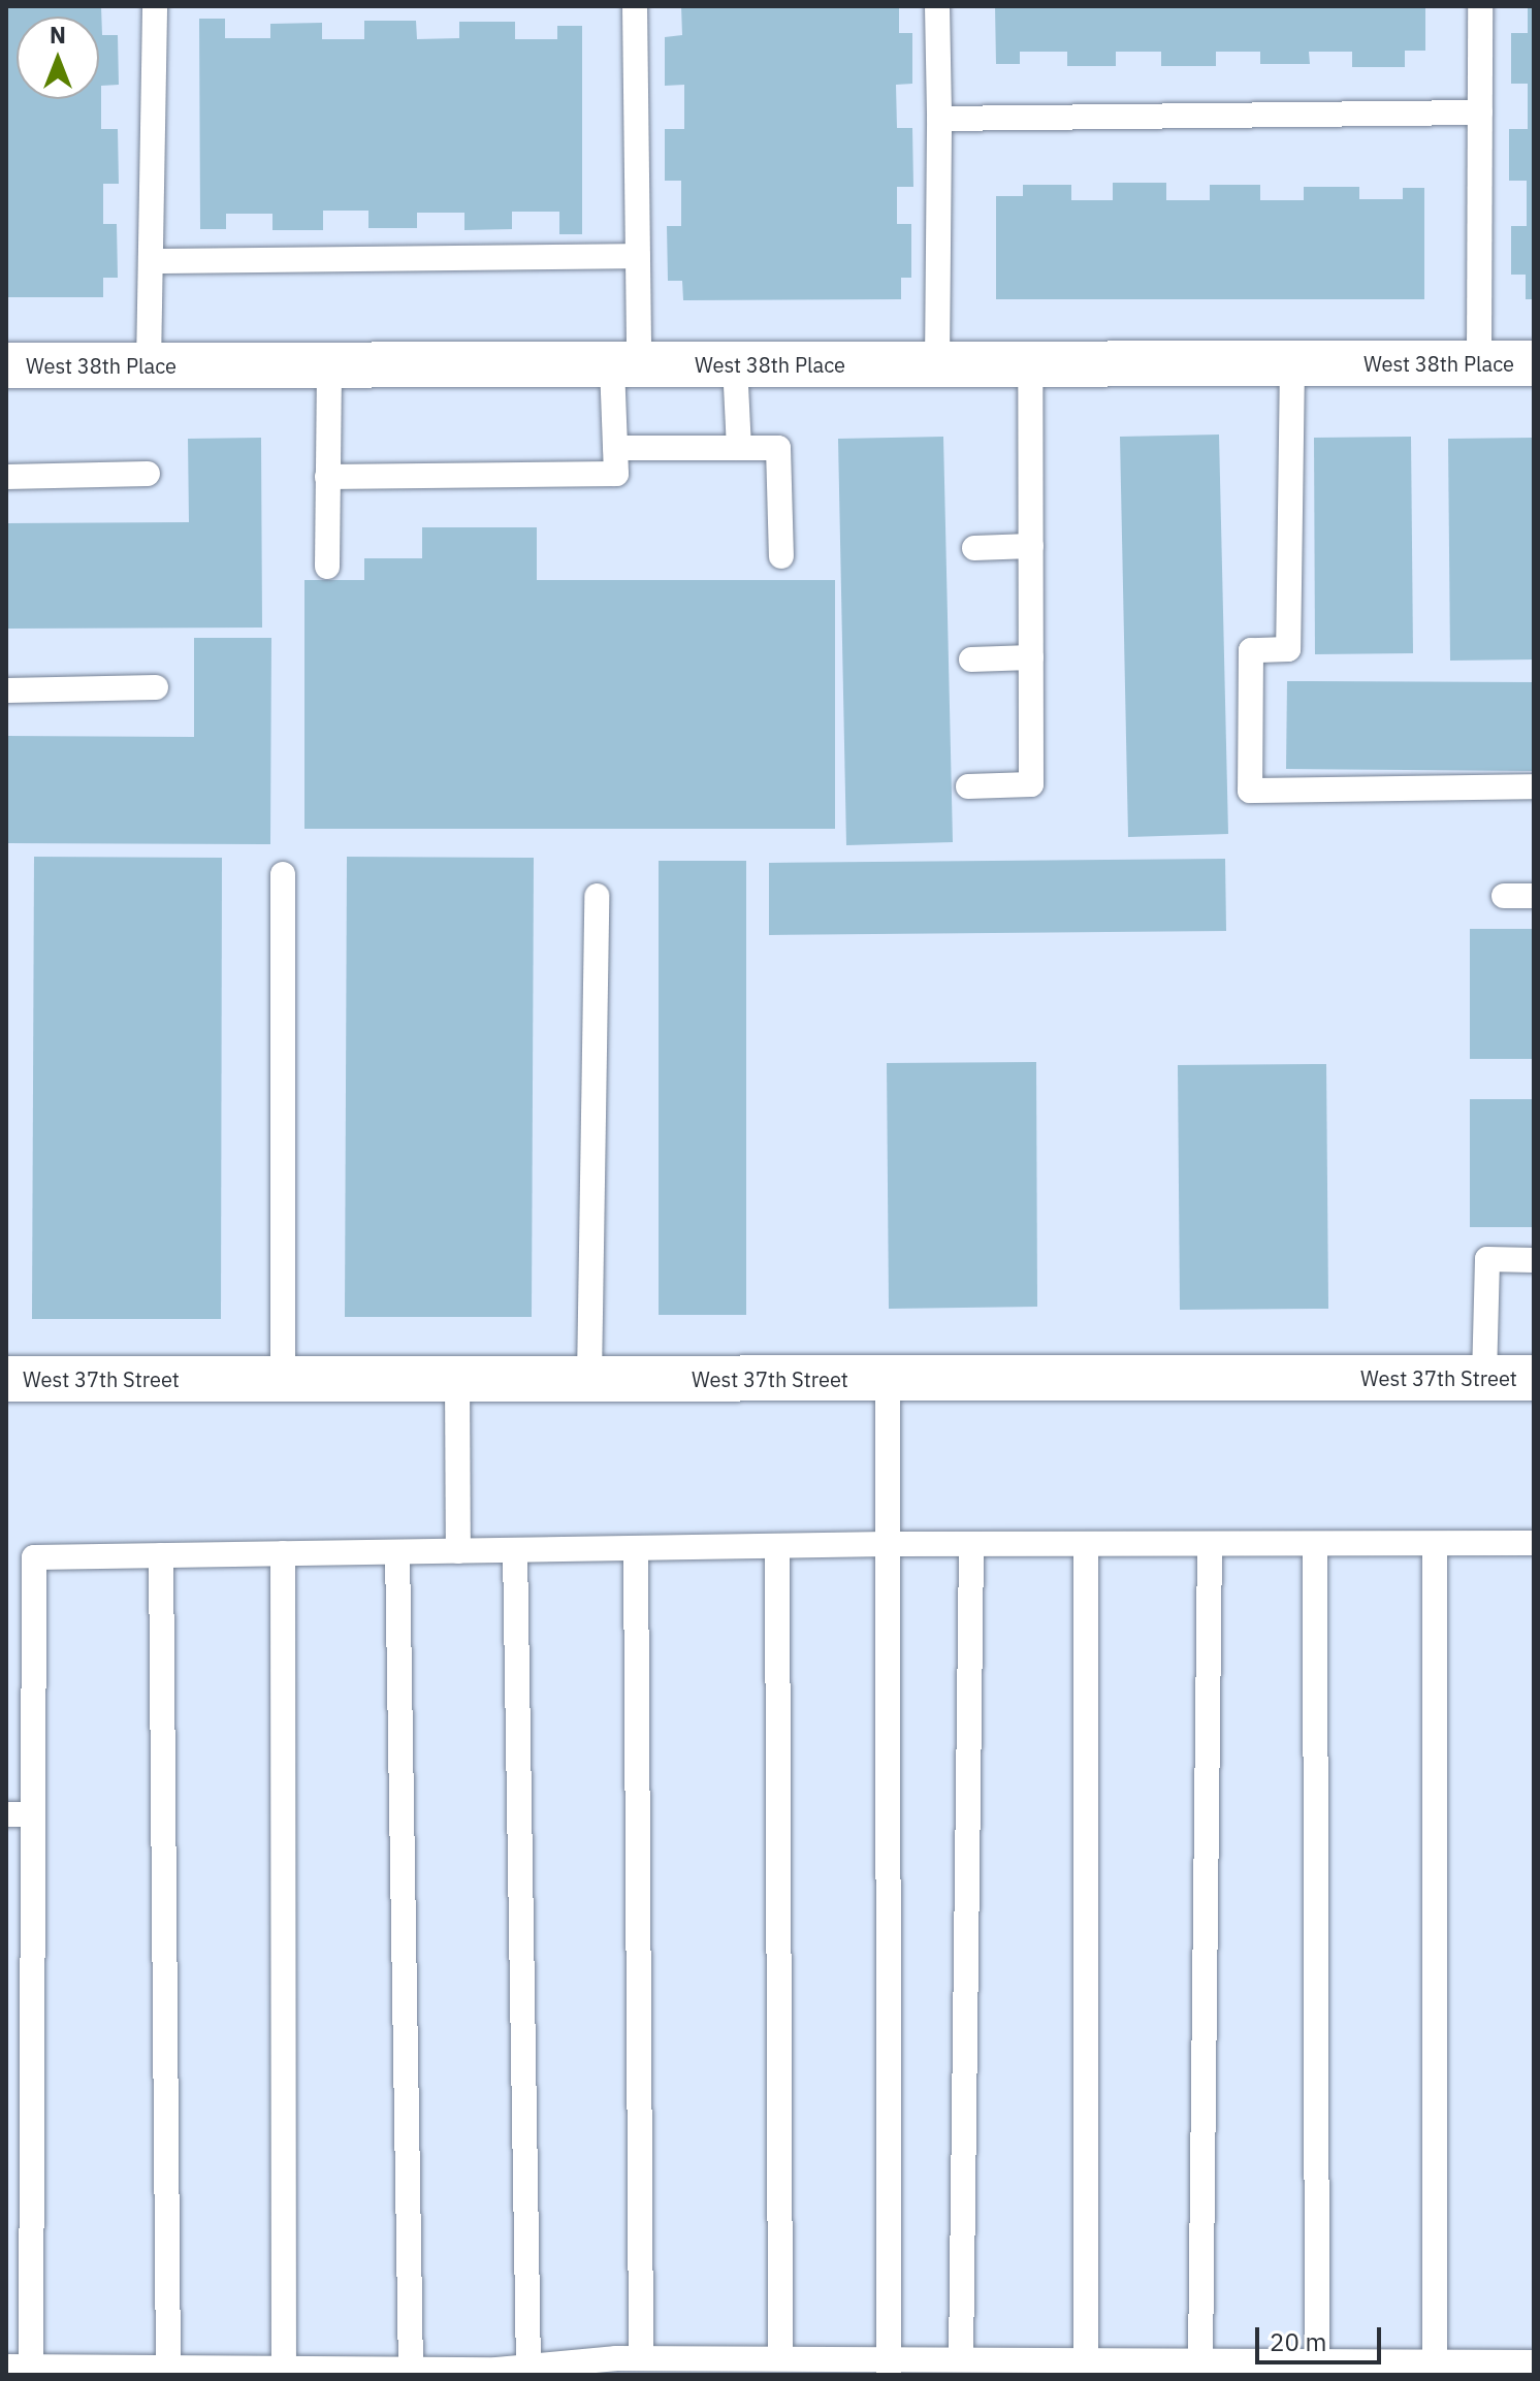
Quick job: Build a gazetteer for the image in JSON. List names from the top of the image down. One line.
{"streets":{"street":["West 38th Place","West 37th Street"]},"scale_bar":"20 m","north":"top"}
